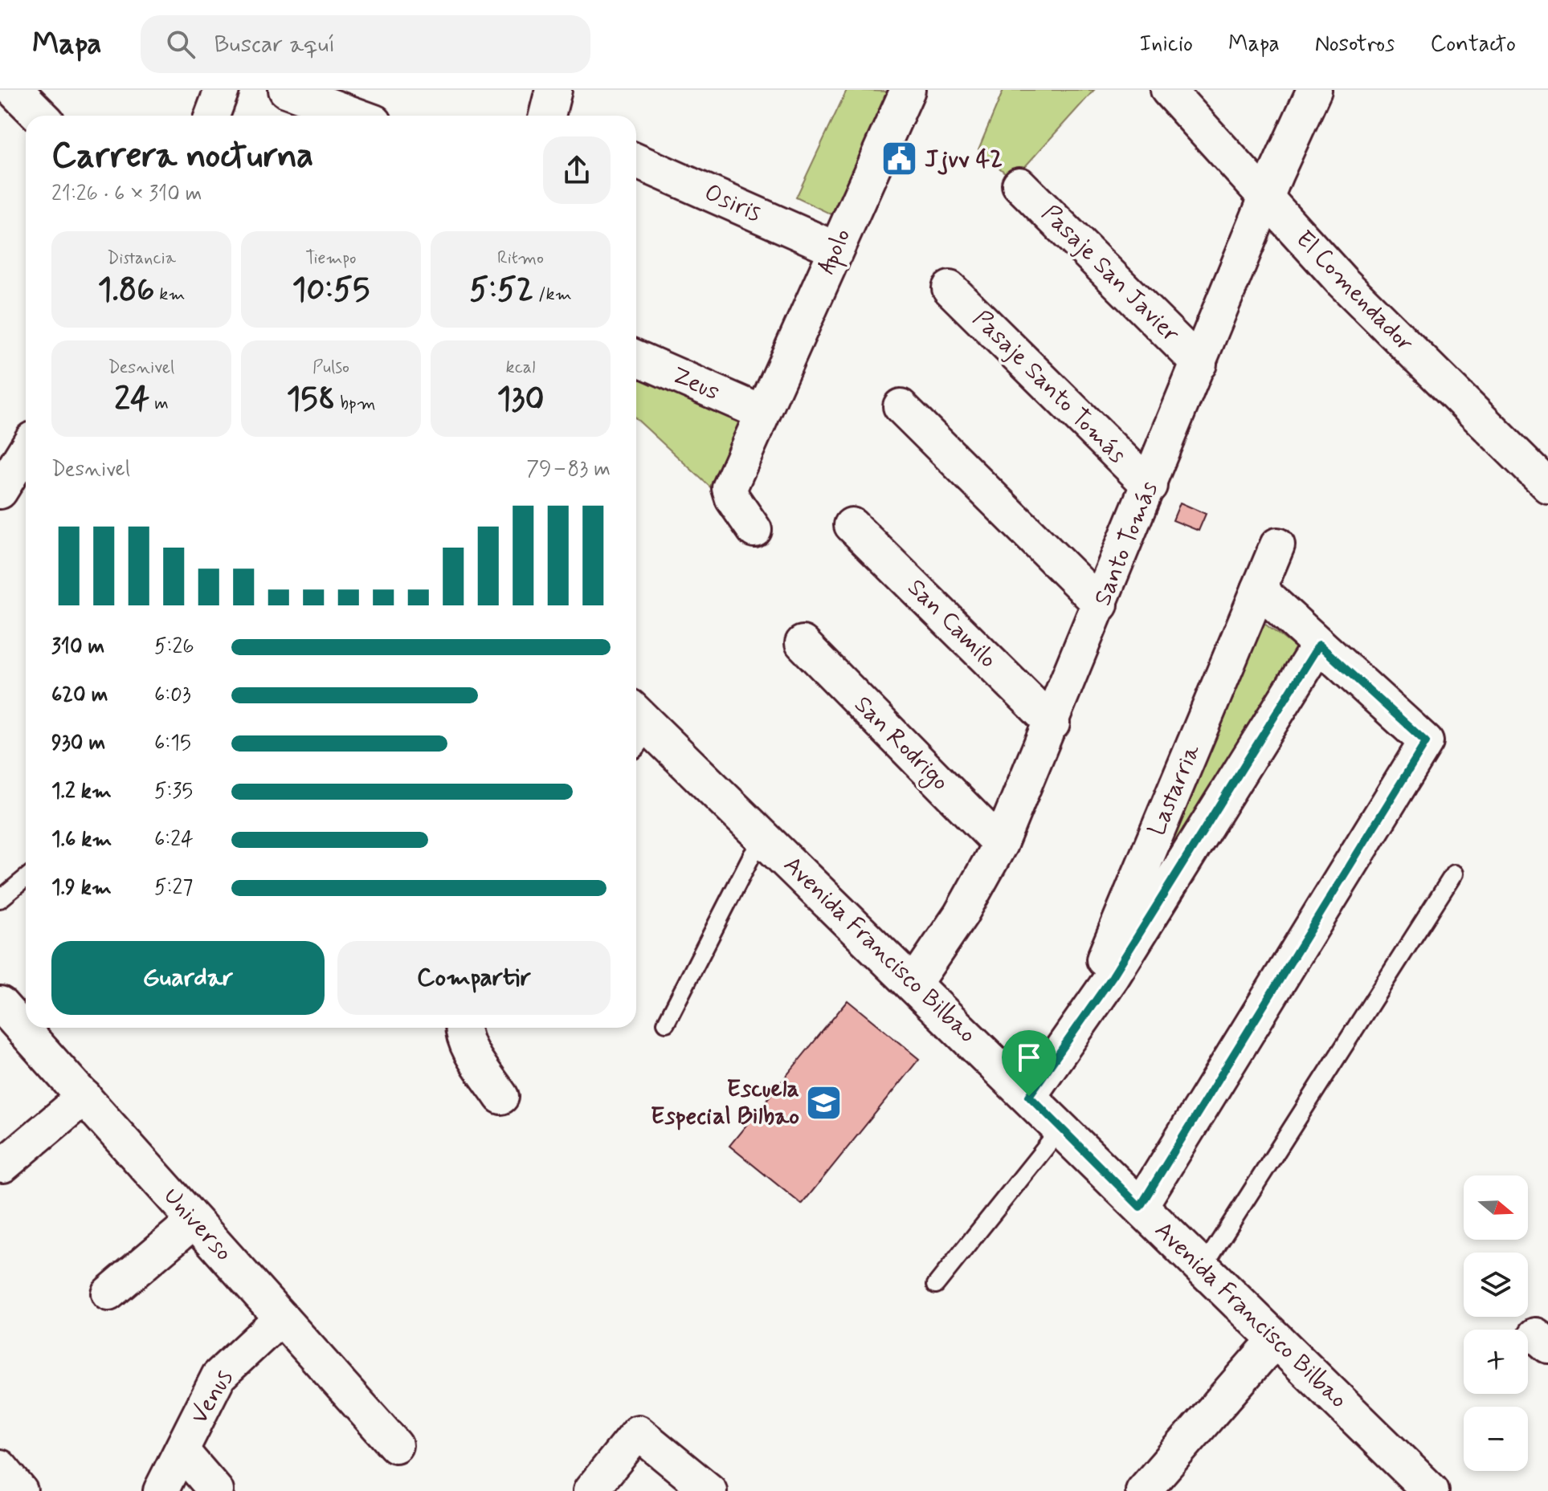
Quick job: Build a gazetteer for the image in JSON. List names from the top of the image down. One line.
{"streets":{"main road":["Avenida Francisco Bilbao"],"street":["Osiris","Apolo","Pasaje San Javier","El Comendador","Zeus","Pasaje Santo Tomás","Santo Tomás","San Camilo","San Rodrigo","Lastarria","Universo","Venus"]},"crossings":[["Osiris","Apolo"],["Apolo","Zeus"],["Pasaje San Javier","Santo Tomás"],["El Comendador","Santo Tomás"],["Pasaje Santo Tomás","Santo Tomás"],["Santo Tomás","San Camilo"],["Santo Tomás","San Rodrigo"],["Santo Tomás","Avenida Francisco Bilbao"],["Universo","Venus"]],"places":{"public building":["Jjvv 42"],"school or university":["Escuela Especial Bilbao"]},"north":"right","page":{"header":"Mapa","search":"Buscar aquí","nav":["Inicio","Mapa","Nosotros","Contacto"],"heading":["Carrera nocturna","21:26 · 6 × 310 m"],"stats":[["Distancia","1.86 km"],["Tiempo","10:55"],["Ritmo","5:52 /km"],["Desnivel","24 m"],["Pulso","158 bpm"],["kcal","130"]],"chart":["Desnivel","79–83 m"],"list":[{"name":"310 m","note":"5:26"},{"name":"620 m","note":"6:03"},{"name":"930 m","note":"6:15"},{"name":"1.2 km","note":"5:35"},{"name":"1.6 km","note":"6:24"},{"name":"1.9 km","note":"5:27"}],"buttons":["Guardar","Compartir"],"map_buttons":["+","−"]}}
